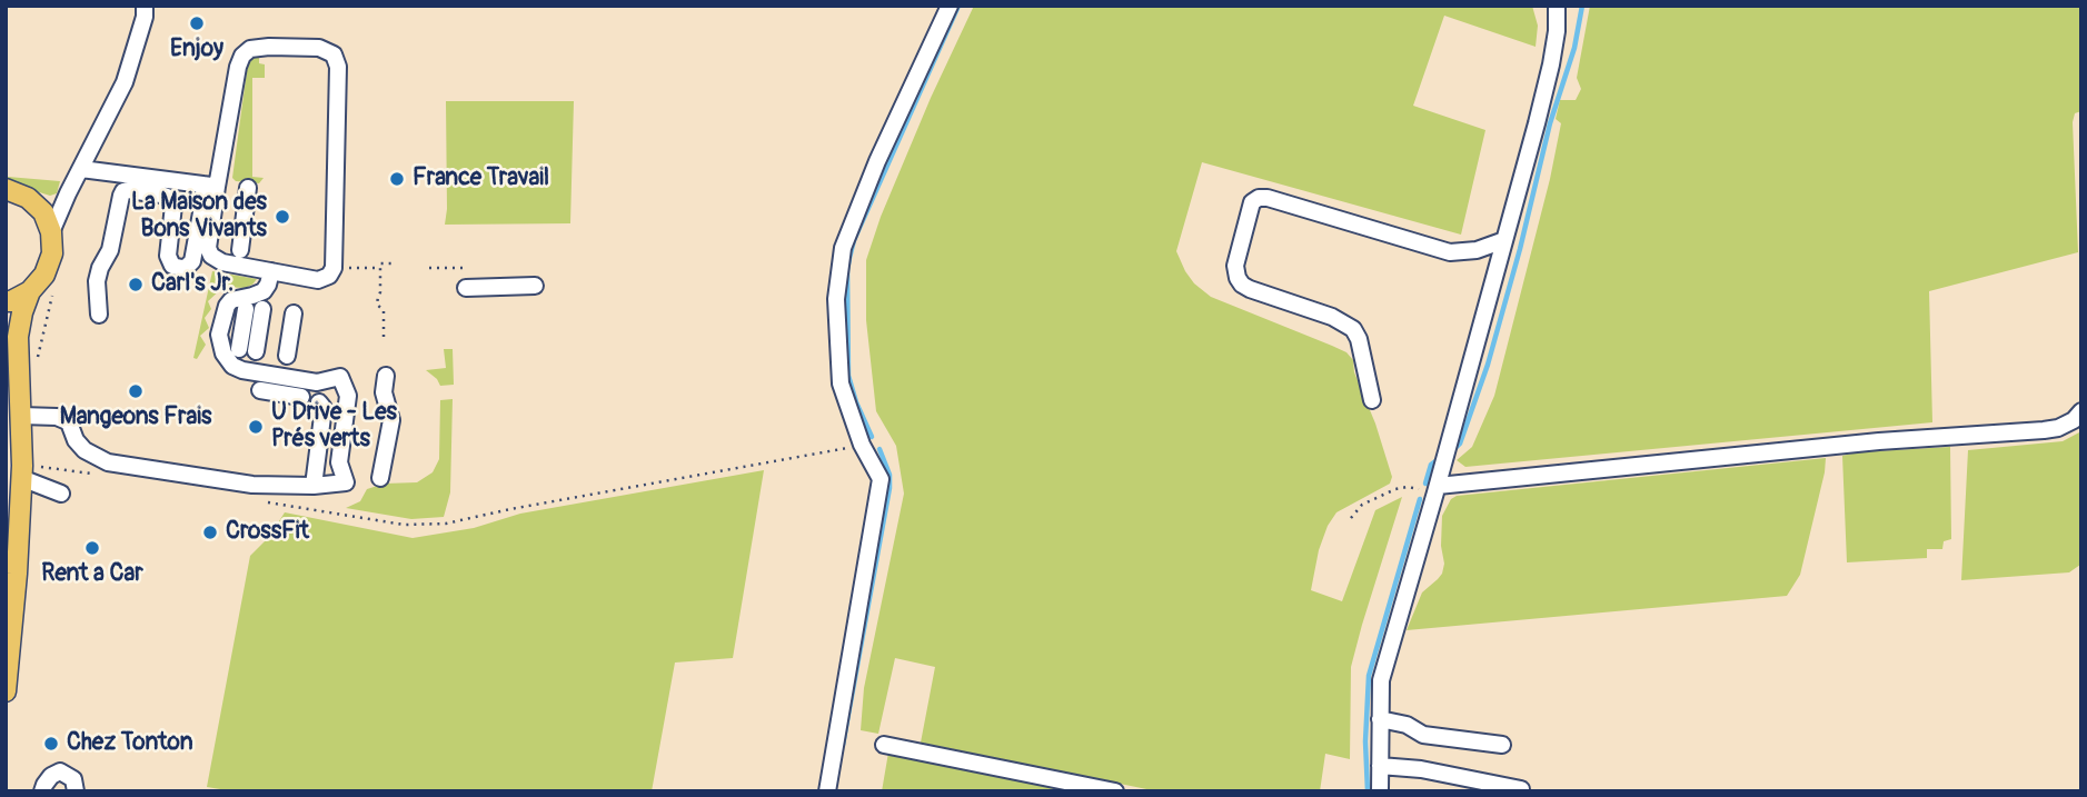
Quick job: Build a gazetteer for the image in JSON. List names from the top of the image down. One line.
{"places":["Enjoy","France Travail","La Maison des Bons Vivants","Carl's Jr.","Mangeons Frais","U Drive - Les Prés verts","CrossFit","Rent a Car","Chez Tonton"]}
